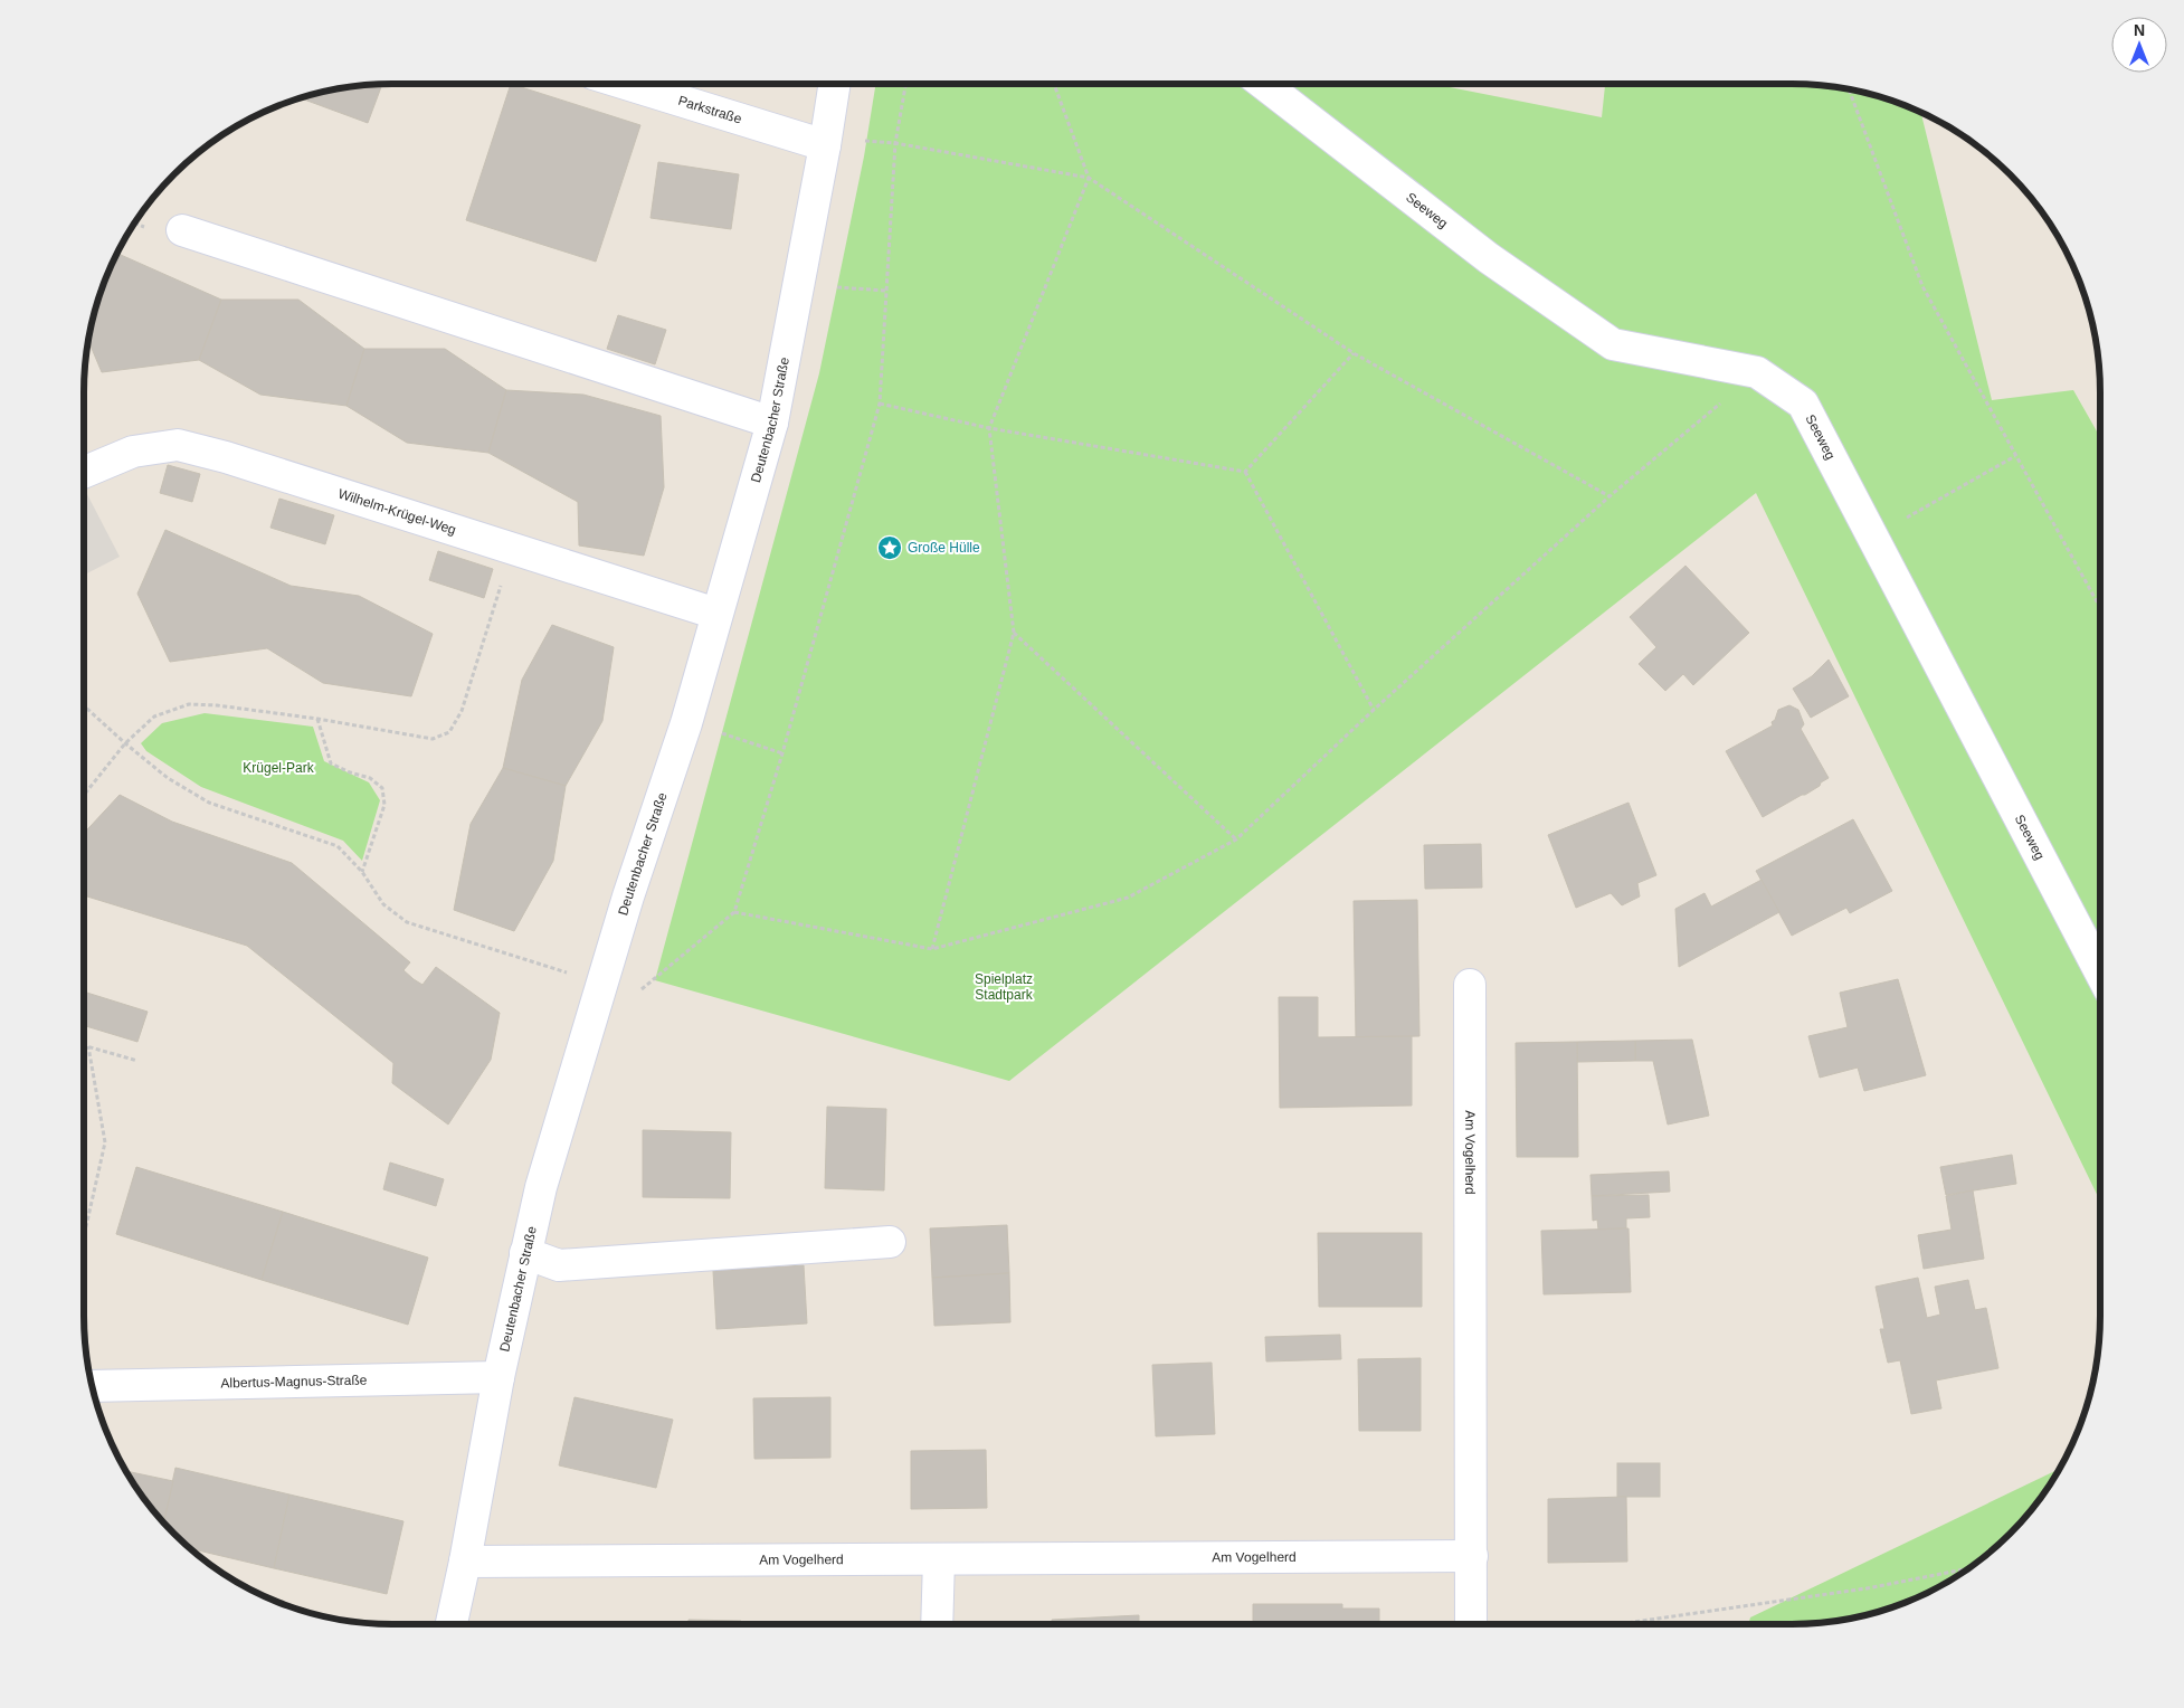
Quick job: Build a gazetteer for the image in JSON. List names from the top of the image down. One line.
{"streets":{"street":["Parkstraße","Seeweg","Deutenbacher Straße","Wilhelm-Krügel-Weg","Am Vogelherd","Albertus-Magnus-Straße"]},"crossings":[["Parkstraße","Deutenbacher Straße"],["Deutenbacher Straße","Wilhelm-Krügel-Weg"],["Deutenbacher Straße","Am Vogelherd"],["Deutenbacher Straße","Albertus-Magnus-Straße"]],"parks":["Krügel-Park","Spielplatz Stadtpark"],"places":{"place":["Große Hülle"]},"north":"top"}
